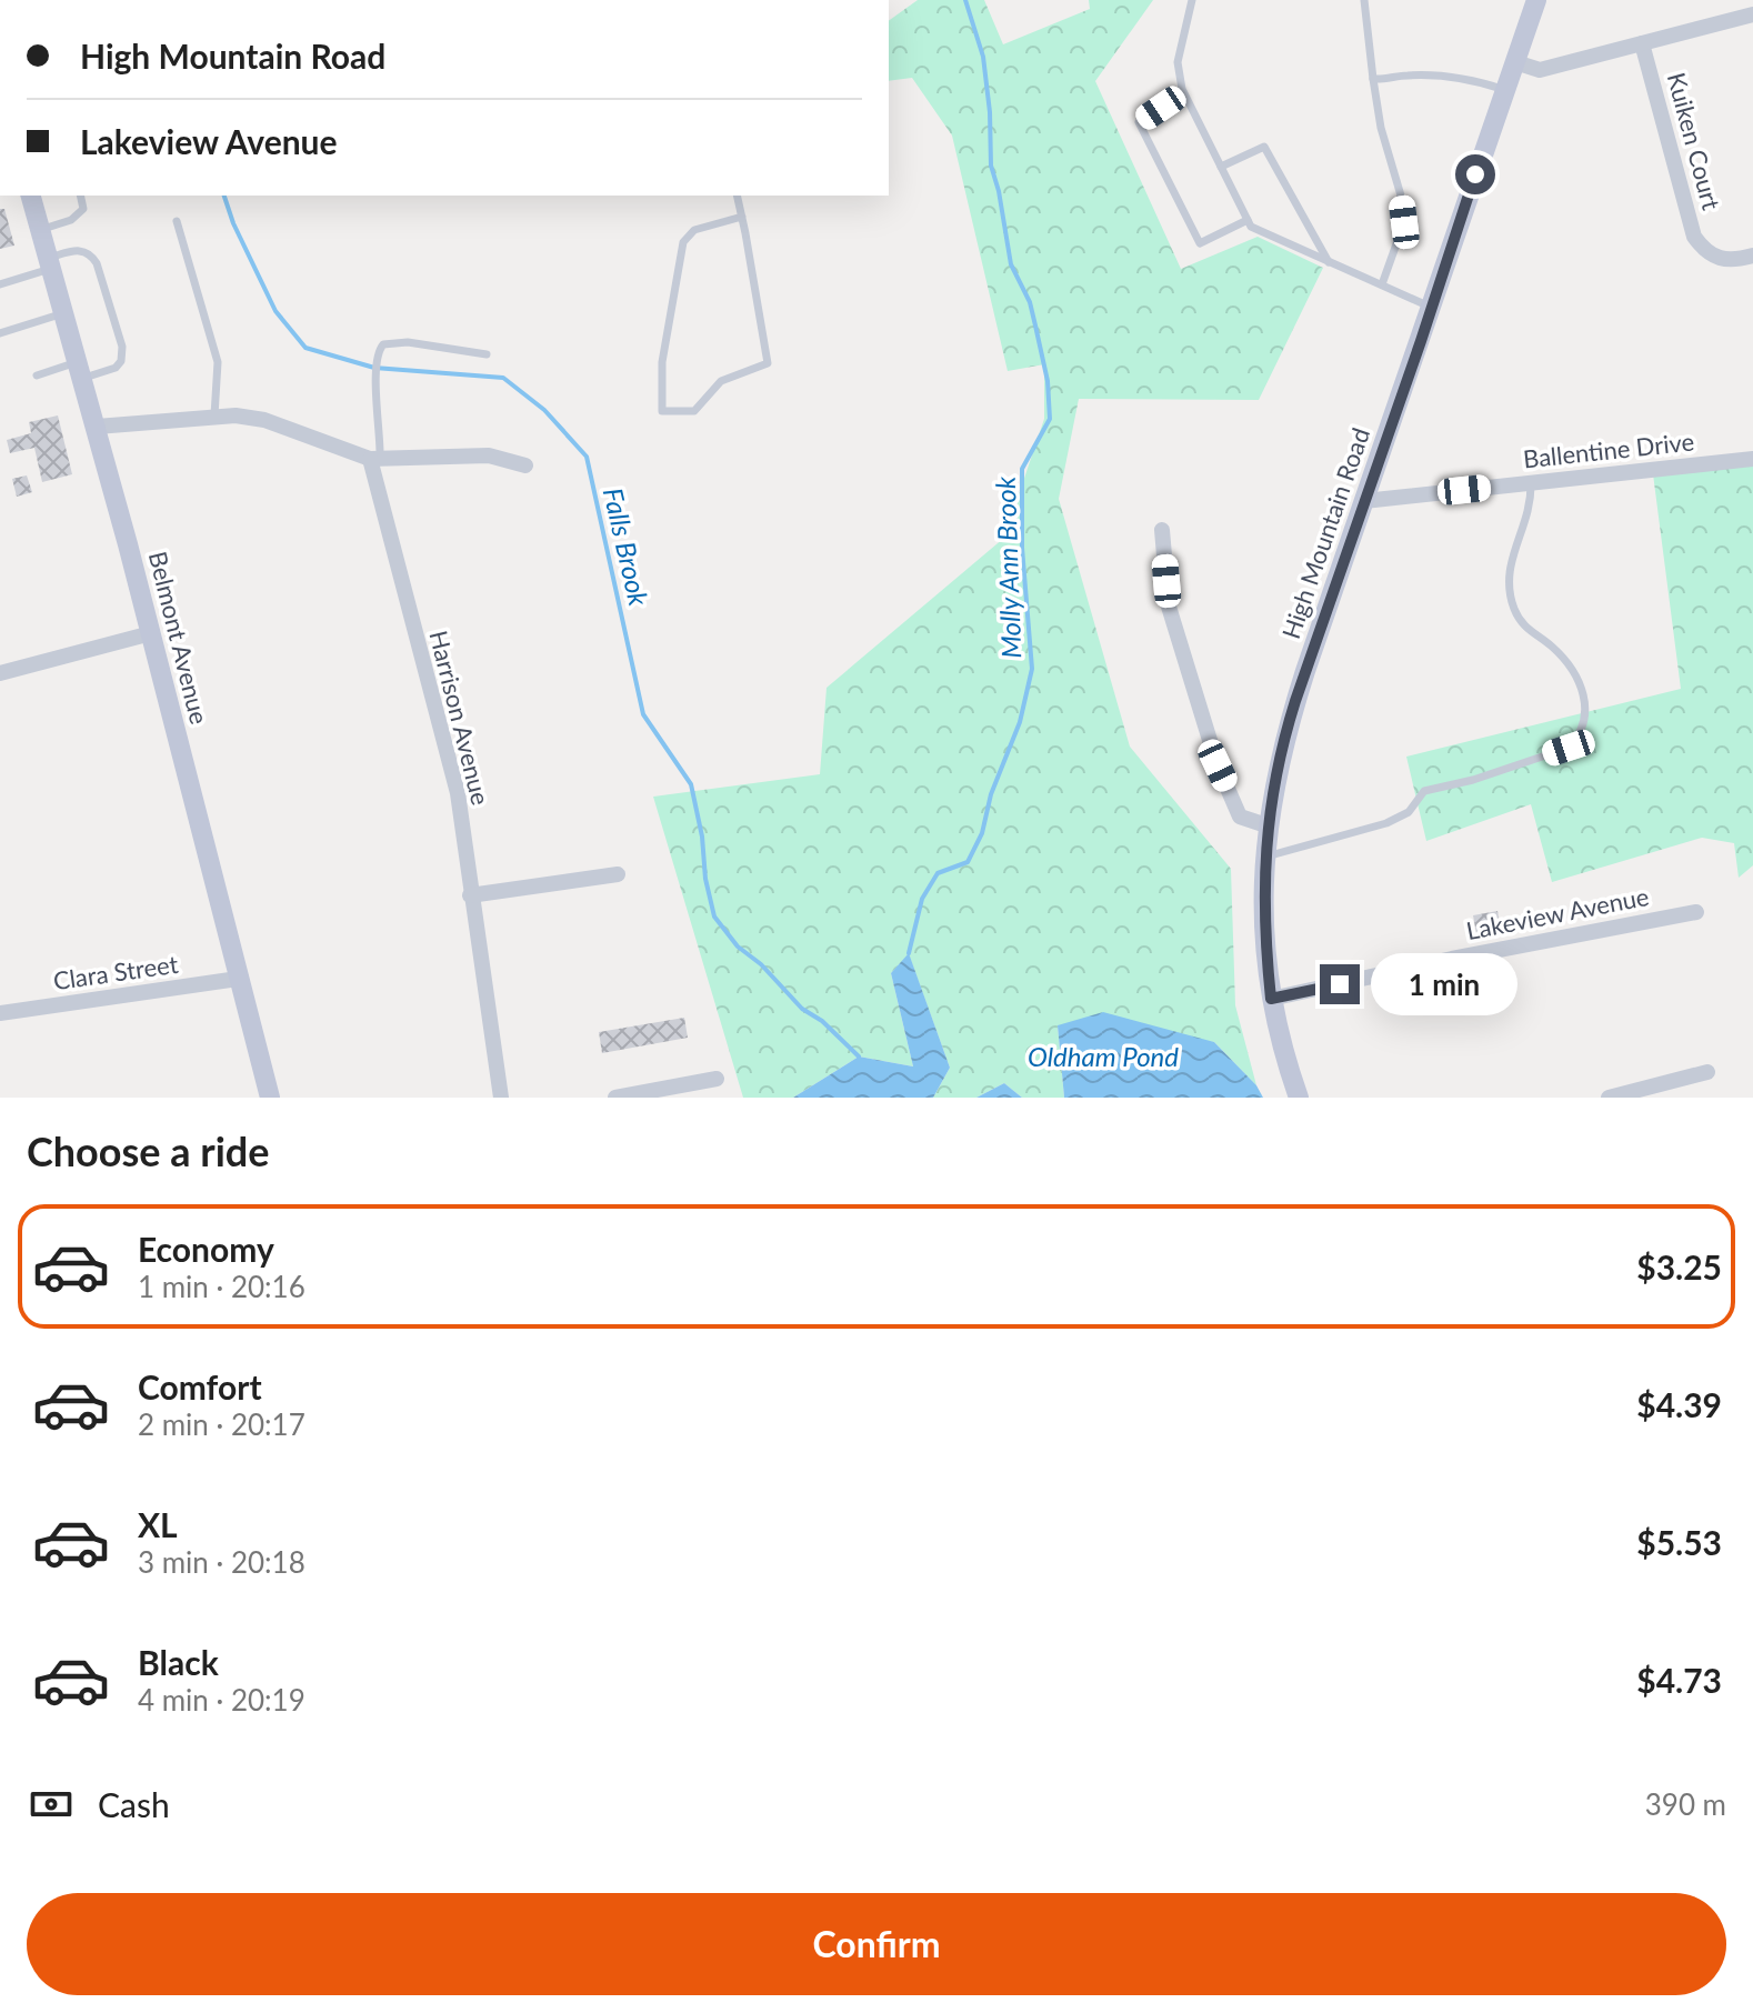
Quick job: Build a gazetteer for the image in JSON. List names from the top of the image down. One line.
{"streets":{"street":["Kuiken Court","Ballentine Drive","High Mountain Road","Belmont Avenue","Harrison Avenue","Lakeview Avenue","Clara Street"]},"crossings":[["Ballentine Drive","High Mountain Road"],["High Mountain Road","Lakeview Avenue"],["Belmont Avenue","Clara Street"]],"water":["Falls Brook","Molly Ann Brook","Oldham Pond"],"page":{"banner":["High Mountain Road","Lakeview Avenue"],"bubble":"1 min","heading":"Choose a ride","list":[{"name":"Economy","note":"1 min · 20:16","value":"$3.25"},{"name":"Comfort","note":"2 min · 20:17","value":"$4.39"},{"name":"XL","note":"3 min · 20:18","value":"$5.53"},{"name":"Black","note":"4 min · 20:19","value":"$4.73"}],"pay":["Cash","390 m"],"buttons":"Confirm"}}
